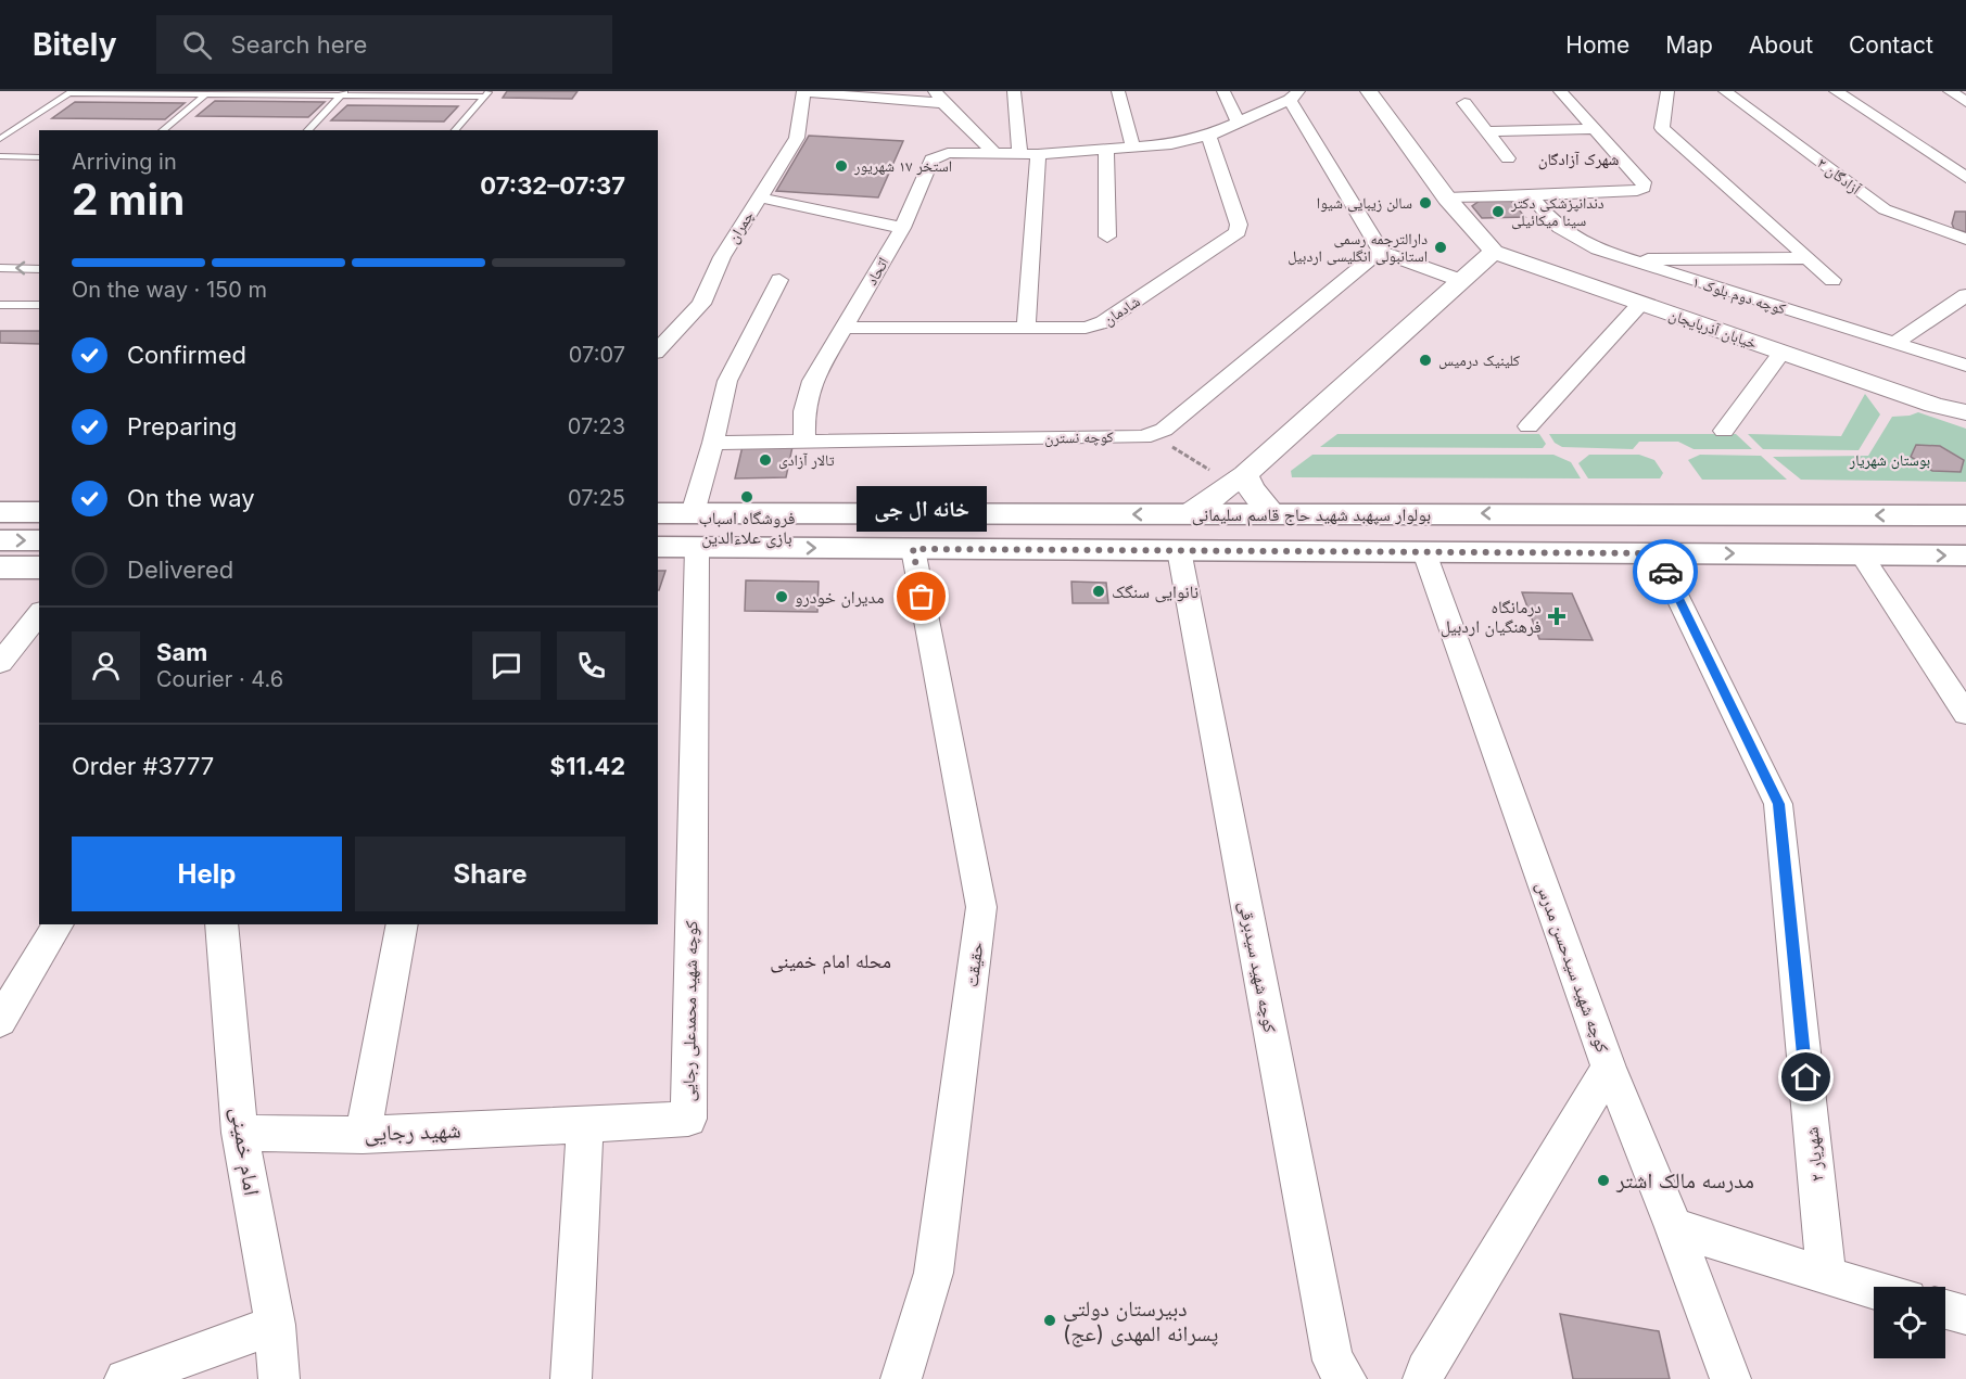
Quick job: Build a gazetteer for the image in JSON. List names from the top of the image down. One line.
{"streets":{"main road":["بولوار سپهبد شهید حاج قاسم سلیمانی"],"street":["آزادگان ۲","چمران","اتحاد","کوچه دوم بلوک ۱","شادمان","خیابان آذربایجان","کوچه نسترن","حقیقت","کوچه شهید سیدبرقی","کوچه شهید سیدحسن مدرس","کوچه شهید محمدعلی رجایی","شهید رجایی","امام خمینی","شهریار ۲"]},"crossings":[["اتحاد","شادمان"],["اتحاد","کوچه نسترن"],["بولوار سپهبد شهید حاج قاسم سلیمانی","حقیقت"],["بولوار سپهبد شهید حاج قاسم سلیمانی","کوچه شهید سیدبرقی"],["بولوار سپهبد شهید حاج قاسم سلیمانی","کوچه شهید سیدحسن مدرس"],["بولوار سپهبد شهید حاج قاسم سلیمانی","کوچه شهید محمدعلی رجایی"],["بولوار سپهبد شهید حاج قاسم سلیمانی","شهریار ۲"],["کوچه شهید محمدعلی رجایی","شهید رجایی"],["شهید رجایی","امام خمینی"]],"districts":["شهرک آزادگان","محله امام خمینی"],"parks":["بوستان شهریار"],"places":{"other":["استخر ١٧ شهریور","سالن زیبایی شیوا","دندانپزشکی دکتر سینا میکائیلی","دارالترجمه رسمی استانبولی انگلیسی اردبیل","کلینیک درمیس","تالار آزادی","فروشگاه اسباب بازی علاءالدین","نانوایی سنگک","مدیران خودرو","خانه ال جی","مدرسه مالک اشتر","دبیرستان دولتی پسرانه المهدی (عج)"],"health":["درمانگاه فرهنگیان اردبیل"]},"page":{"header":"Bitely","search":"Search here","nav":["Home","Map","About","Contact"],"heading":["2 min","Arriving in","07:32–07:37"],"panel":["Sam","Courier · 4.6","Order #3777","$11.42"],"bar":"On the way · 150 m","list":[["Confirmed","07:07"],["Preparing","07:23"],["On the way","07:25"],"Delivered"],"bubble":"خانه ال جی","buttons":["Help","Share"]}}
